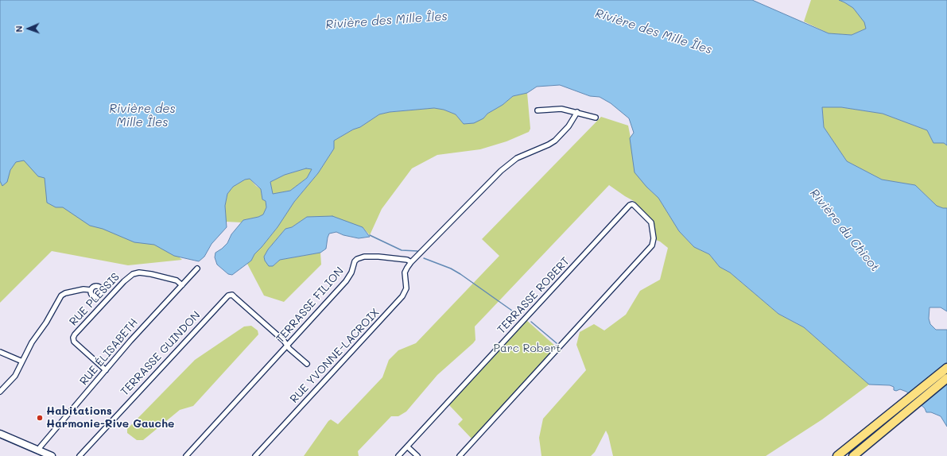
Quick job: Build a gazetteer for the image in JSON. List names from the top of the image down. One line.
{"streets":{"street":["TERRASSE ROBERT","RUE PLESSIS","TERRASSE FILION","RUE ÉLISABETH","TERRASSE GUINDON","RUE YVONNE-LACROIX"]},"crossings":[["RUE PLESSIS","RUE ÉLISABETH"],["TERRASSE FILION","TERRASSE GUINDON"],["TERRASSE FILION","RUE YVONNE-LACROIX"]],"water":["Rivière des Mille Îles","Rivière du Chicot"],"parks":["Parc Robert"],"places":["Habitations Harmonie-Rive Gauche"],"north":"left"}
